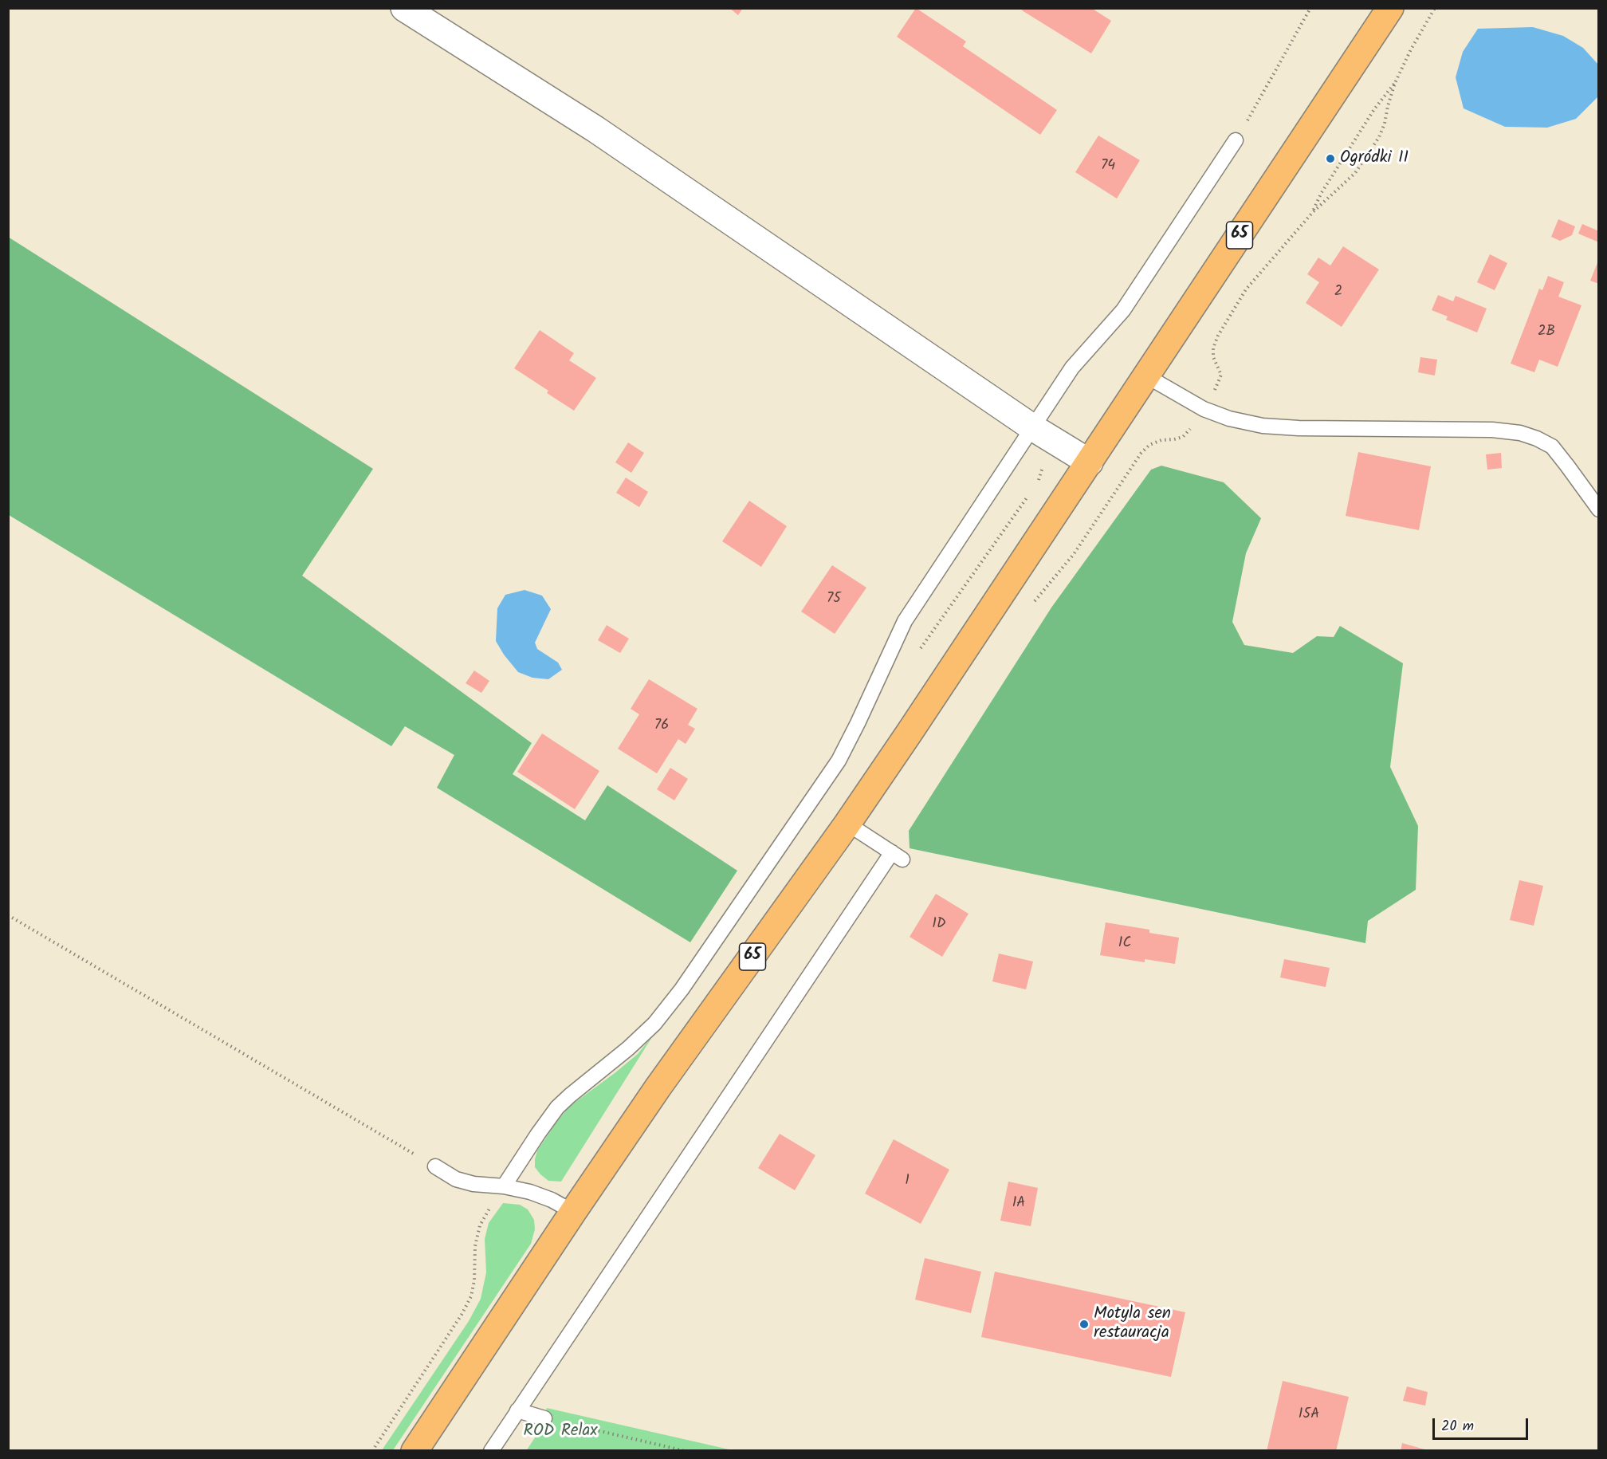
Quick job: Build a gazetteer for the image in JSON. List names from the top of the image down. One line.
{"streets":{"main road":["65"]},"parks":["ROD Relax"],"places":["Ogródki II","Motyla sen restauracja"],"house_numbers":["74","2","2B","75","76","1D","1C","1","1A","15A"],"scale_bar":"20 m"}
